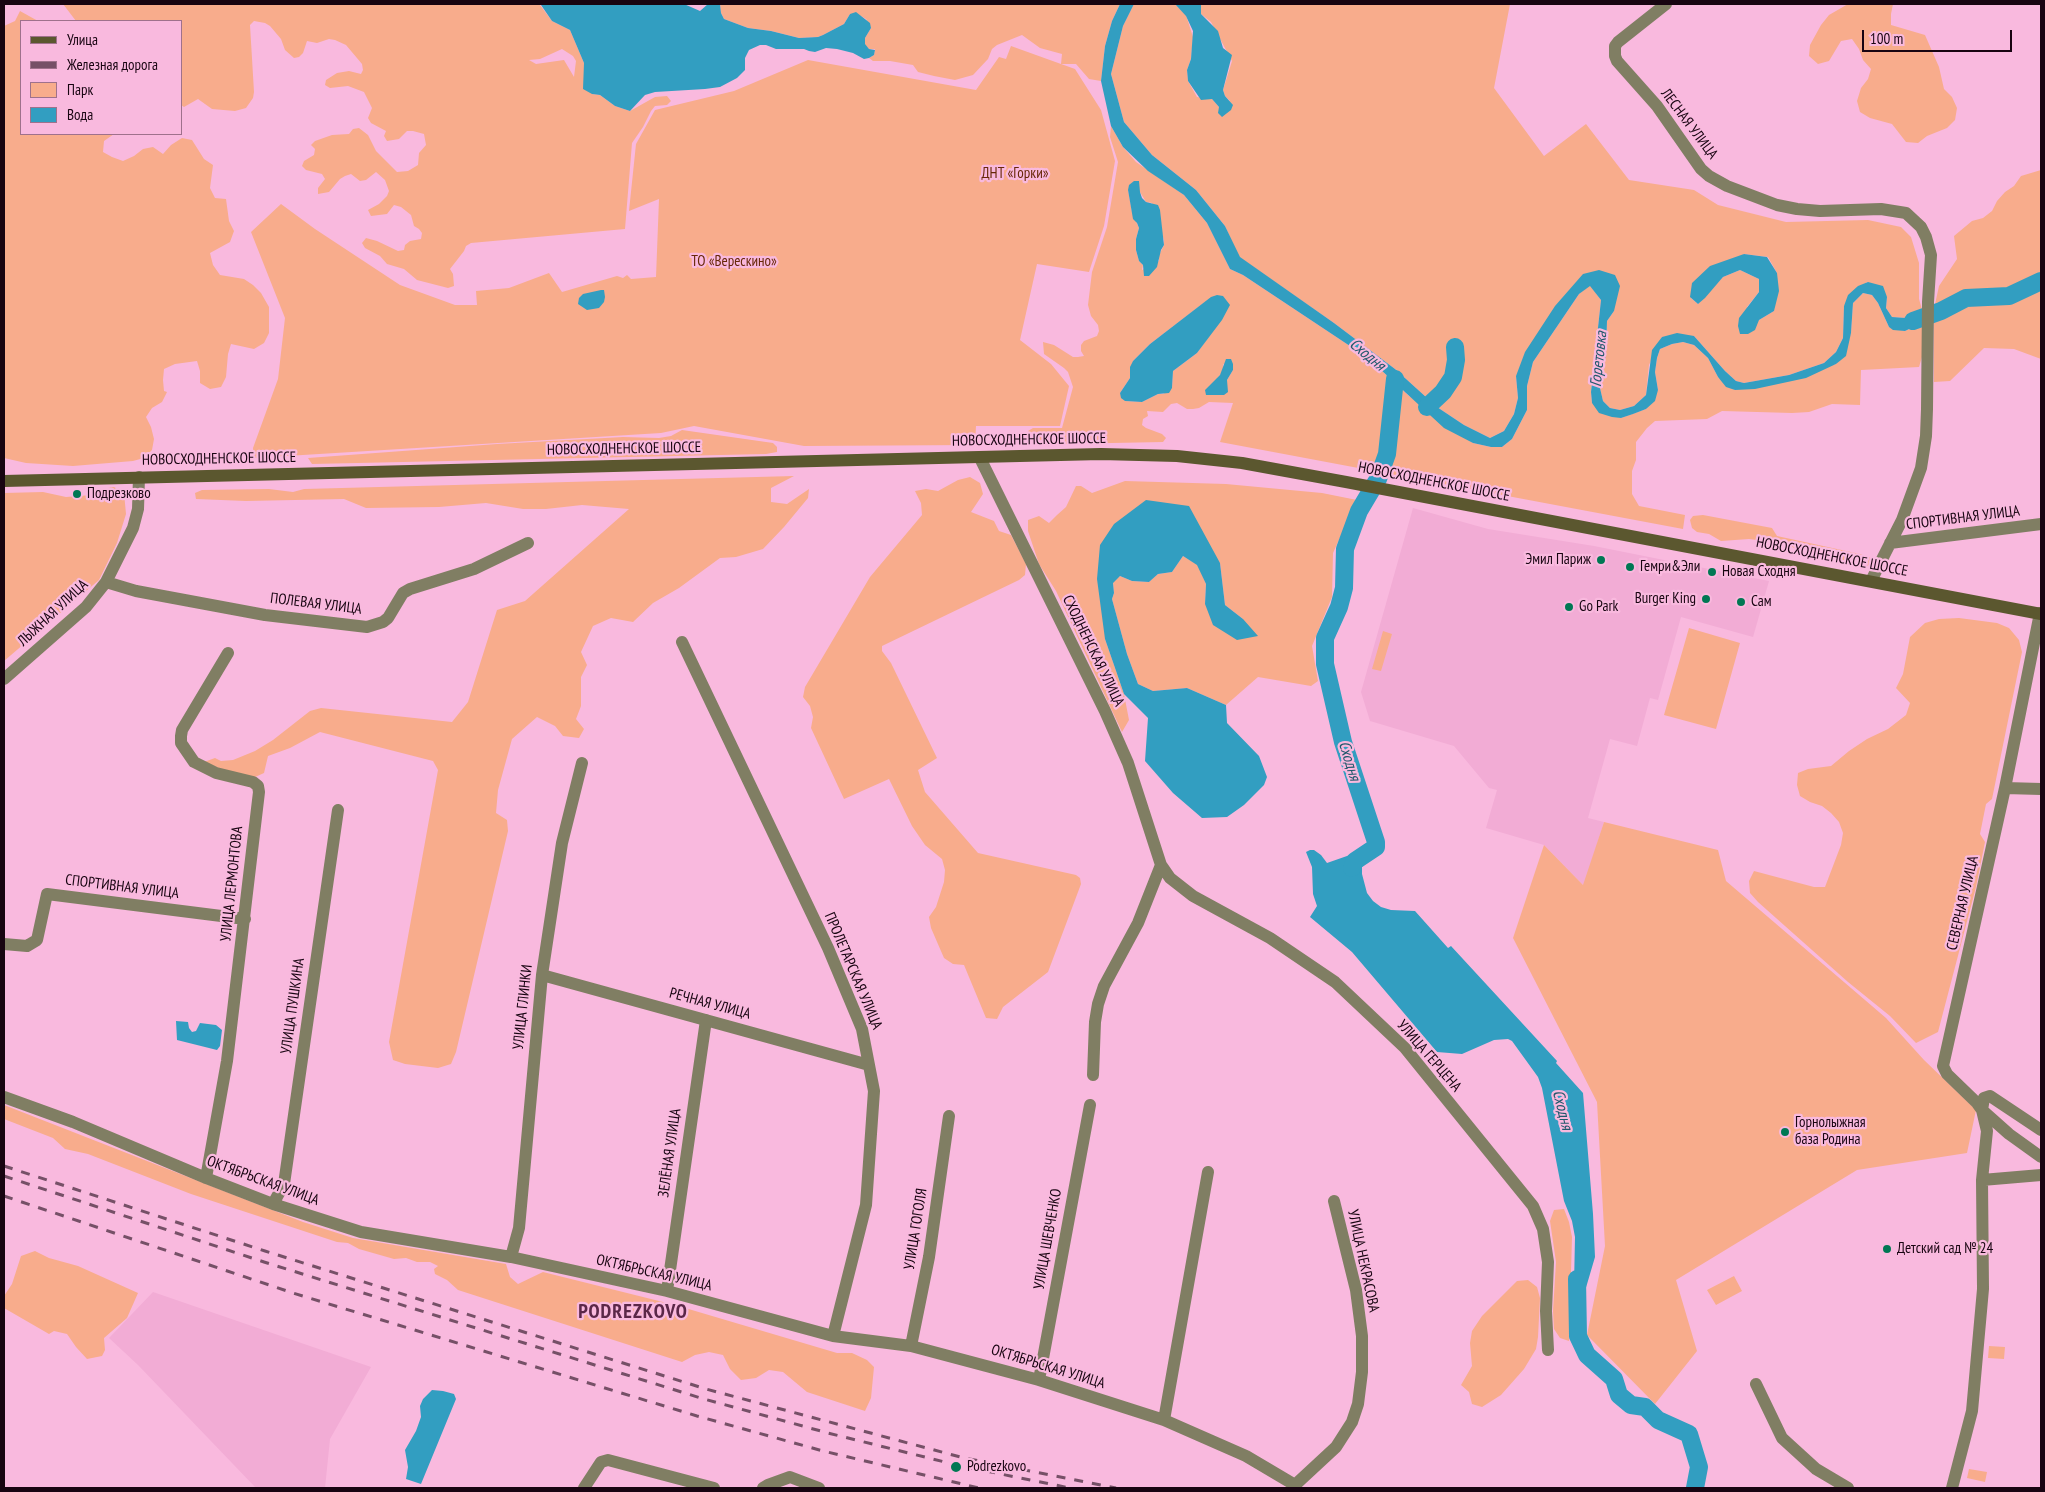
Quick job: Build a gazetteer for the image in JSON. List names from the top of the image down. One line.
{"streets":{"main road":["НОВОСХОДНЕНСКОЕ ШОССЕ"],"street":["ЛЕСНАЯ УЛИЦА","СПОРТИВНАЯ УЛИЦА","ПОЛЕВАЯ УЛИЦА","ЛЫЖНАЯ УЛИЦА","СХОДНЕНСКАЯ УЛИЦА","УЛИЦА ЛЕРМОНТОВА","СЕВЕРНАЯ УЛИЦА","ПРОЛЕТАРСКАЯ УЛИЦА","РЕЧНАЯ УЛИЦА","УЛИЦА ПУШКИНА","УЛИЦА ГЛИНКИ","УЛИЦА ГЕРЦЕНА","ЗЕЛЁНАЯ УЛИЦА","ОКТЯБРЬСКАЯ УЛИЦА","УЛИЦА ГОГОЛЯ","УЛИЦА ШЕВЧЕНКО","УЛИЦА НЕКРАСОВА"]},"crossings":[["ЛЕСНАЯ УЛИЦА","НОВОСХОДНЕНСКОЕ ШОССЕ"],["ЛЕСНАЯ УЛИЦА","СПОРТИВНАЯ УЛИЦА"],["НОВОСХОДНЕНСКОЕ ШОССЕ","ЛЫЖНАЯ УЛИЦА"],["НОВОСХОДНЕНСКОЕ ШОССЕ","СХОДНЕНСКАЯ УЛИЦА"],["НОВОСХОДНЕНСКОЕ ШОССЕ","СЕВЕРНАЯ УЛИЦА"],["СПОРТИВНАЯ УЛИЦА","УЛИЦА ЛЕРМОНТОВА"],["ПОЛЕВАЯ УЛИЦА","ЛЫЖНАЯ УЛИЦА"],["СХОДНЕНСКАЯ УЛИЦА","УЛИЦА ГЕРЦЕНА"],["УЛИЦА ЛЕРМОНТОВА","ОКТЯБРЬСКАЯ УЛИЦА"],["ПРОЛЕТАРСКАЯ УЛИЦА","РЕЧНАЯ УЛИЦА"],["ПРОЛЕТАРСКАЯ УЛИЦА","ОКТЯБРЬСКАЯ УЛИЦА"],["РЕЧНАЯ УЛИЦА","УЛИЦА ГЛИНКИ"],["РЕЧНАЯ УЛИЦА","ЗЕЛЁНАЯ УЛИЦА"],["УЛИЦА ПУШКИНА","ОКТЯБРЬСКАЯ УЛИЦА"],["УЛИЦА ГЛИНКИ","ОКТЯБРЬСКАЯ УЛИЦА"],["ЗЕЛЁНАЯ УЛИЦА","ОКТЯБРЬСКАЯ УЛИЦА"],["ОКТЯБРЬСКАЯ УЛИЦА","УЛИЦА ГОГОЛЯ"],["ОКТЯБРЬСКАЯ УЛИЦА","УЛИЦА ШЕВЧЕНКО"],["ОКТЯБРЬСКАЯ УЛИЦА","УЛИЦА НЕКРАСОВА"]],"districts":["PODREZKOVO"],"water":["Сходня","Горетовка"],"parks":["ДНТ «Горки»","ТО «Верескино»"],"places":["Подрезково","Эмил Париж","Гемри&Эли","Новая Сходня","Burger King","Сам","Go Park","Горнолыжная база Родина","Детский сад № 24","Podrezkovo"],"legend":["Улица","Железная дорога","Парк","Вода"],"scale_bar":"100 m"}
